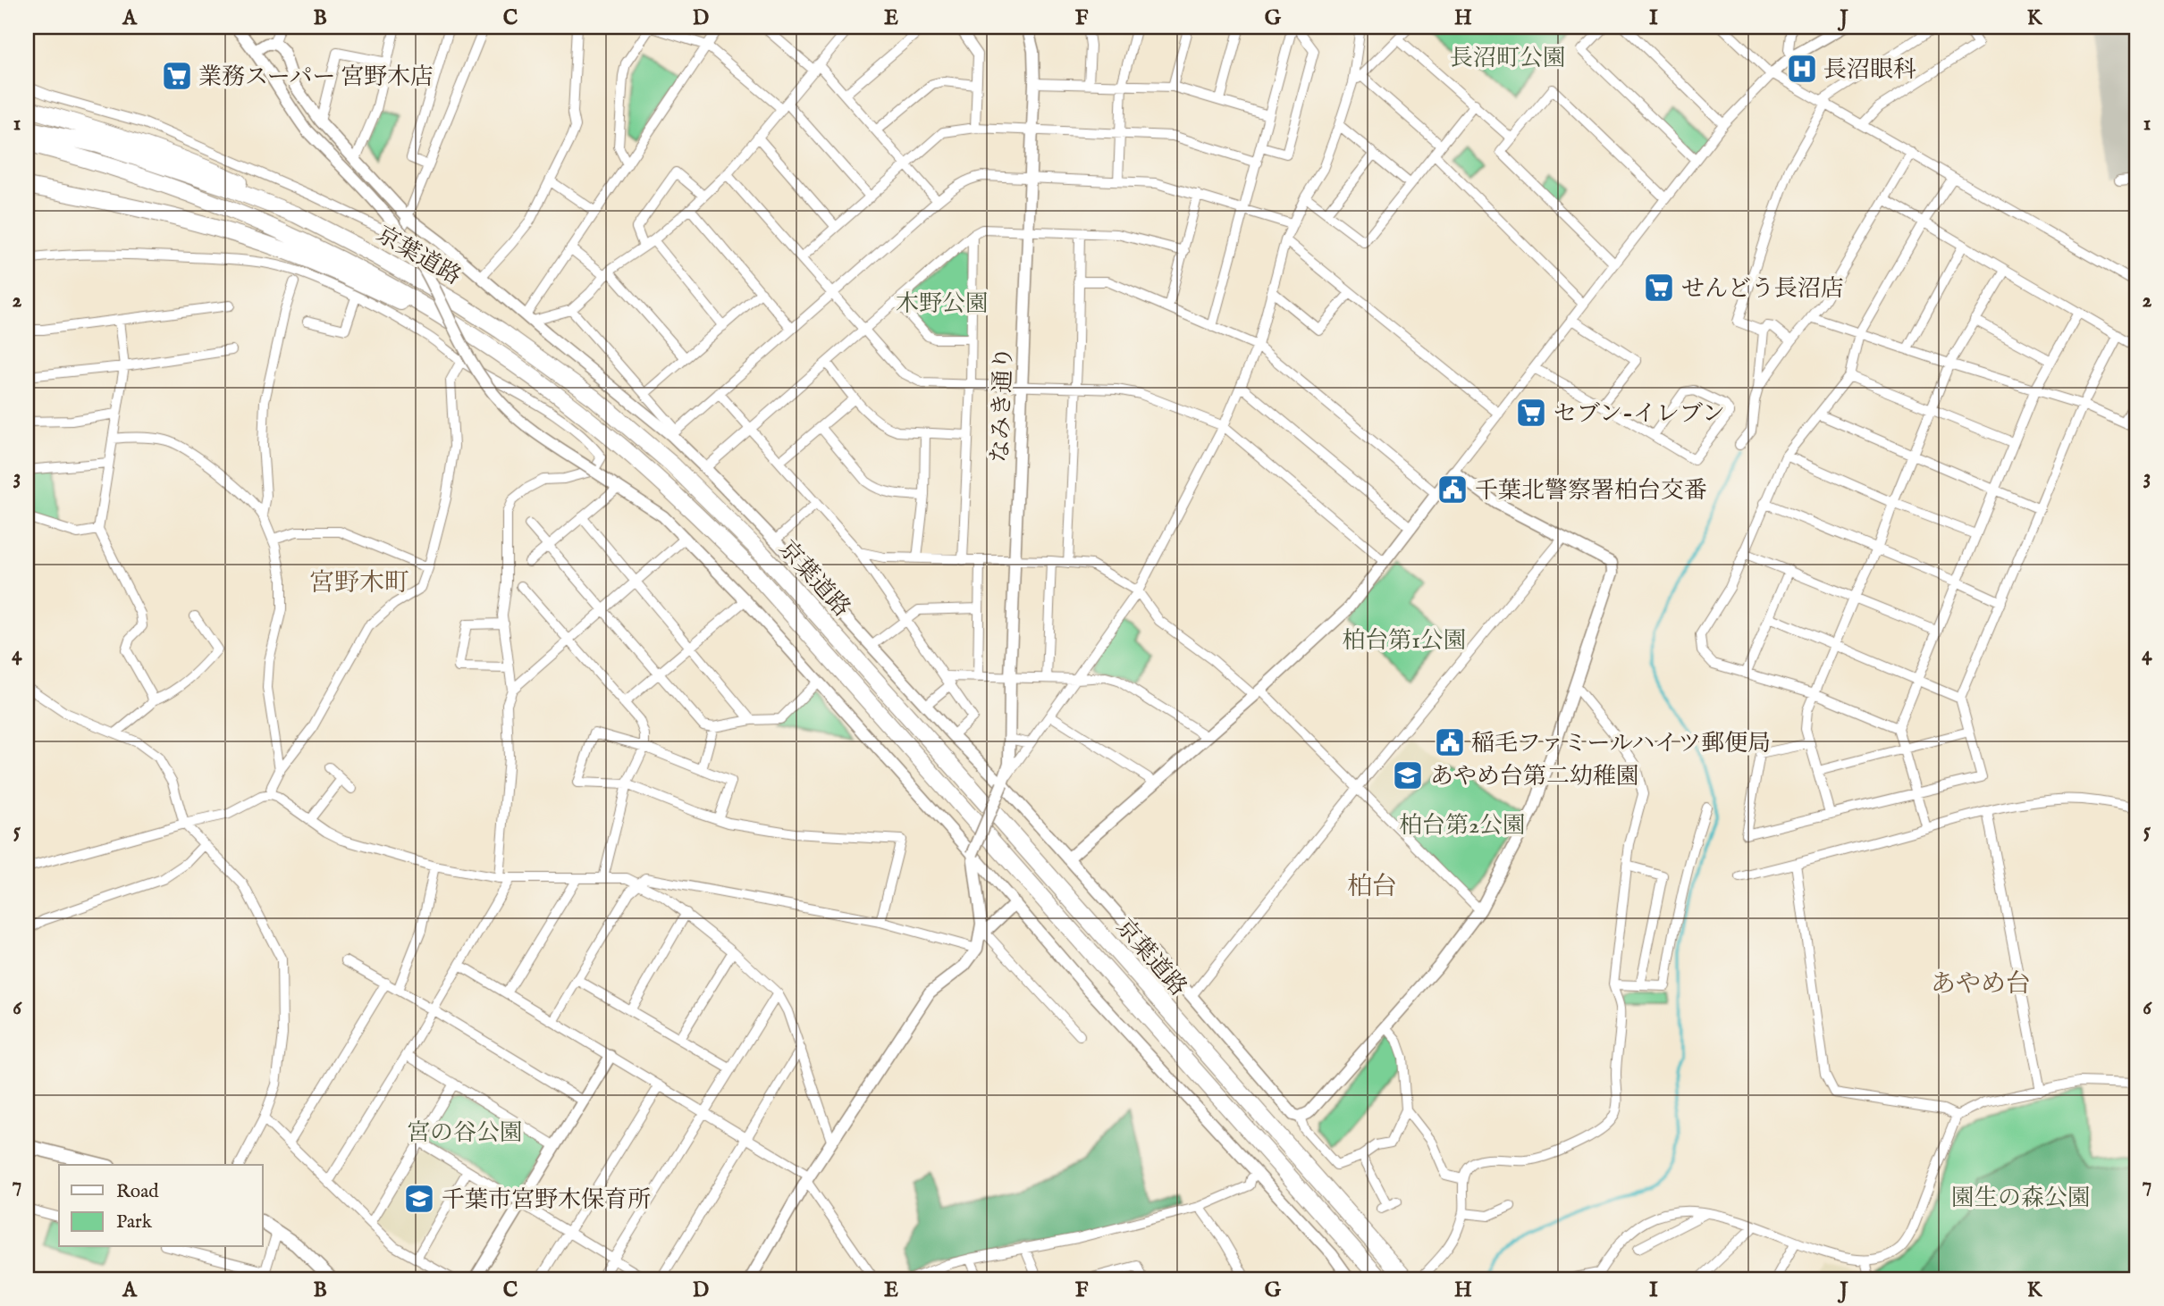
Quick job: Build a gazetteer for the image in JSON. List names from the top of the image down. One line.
{"streets":{"highway":["京葉道路"],"street":["なみき通り"]},"districts":["宮野木町","柏台","あやめ台"],"parks":["長沼町公園","木野公園","柏台第1公園","柏台第2公園","宮の谷公園","園生の森公園"],"places":{"hospital":["長沼眼科"],"supermarket":["業務スーパー 宮野木店","せんどう長沼店","セブン-イレブン"],"public building":["千葉北警察署柏台交番","稲毛ファミールハイツ郵便局"],"school or university":["あやめ台第二幼稚園","千葉市宮野木保育所"]},"legend":["Road","Park"],"grid":{"columns":["A","B","C","D","E","F","G","H","I","J","K"],"rows":["1","2","3","4","5","6","7"]}}
